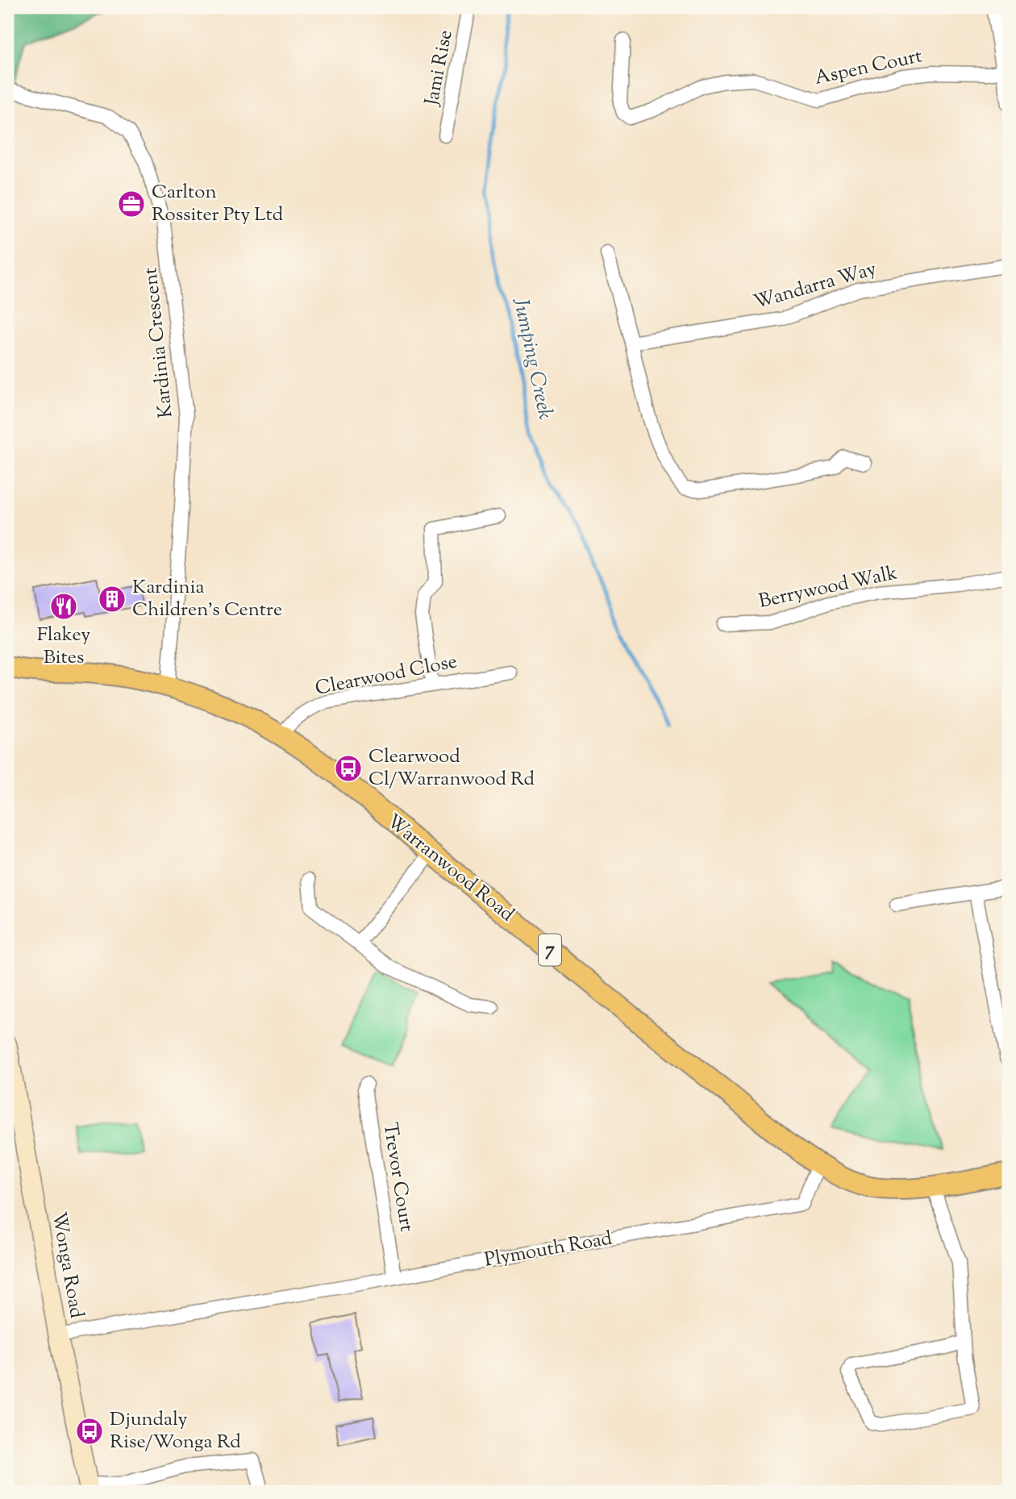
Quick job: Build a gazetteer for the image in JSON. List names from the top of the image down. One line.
{"streets":{"main road":["Warranwood Road","7","Wonga Road"],"street":["Jami Rise","Aspen Court","Wandarra Way","Kardinia Crescent","Berrywood Walk","Clearwood Close","Trevor Court","Plymouth Road"]},"crossings":[["Kardinia Crescent","Warranwood Road"],["Clearwood Close","Warranwood Road"],["Warranwood Road","7"],["Warranwood Road","Plymouth Road"],["7","Plymouth Road"],["Trevor Court","Plymouth Road"],["Plymouth Road","Wonga Road"]],"water":["Jumping Creek"],"places":{"office":["Carlton Rossiter Pty Ltd"],"building":["Kardinia Children's Centre"],"restaurant":["Flakey Bites"],"bus stop":["Clearwood Cl/Warranwood Rd","Djundaly Rise/Wonga Rd"]}}
